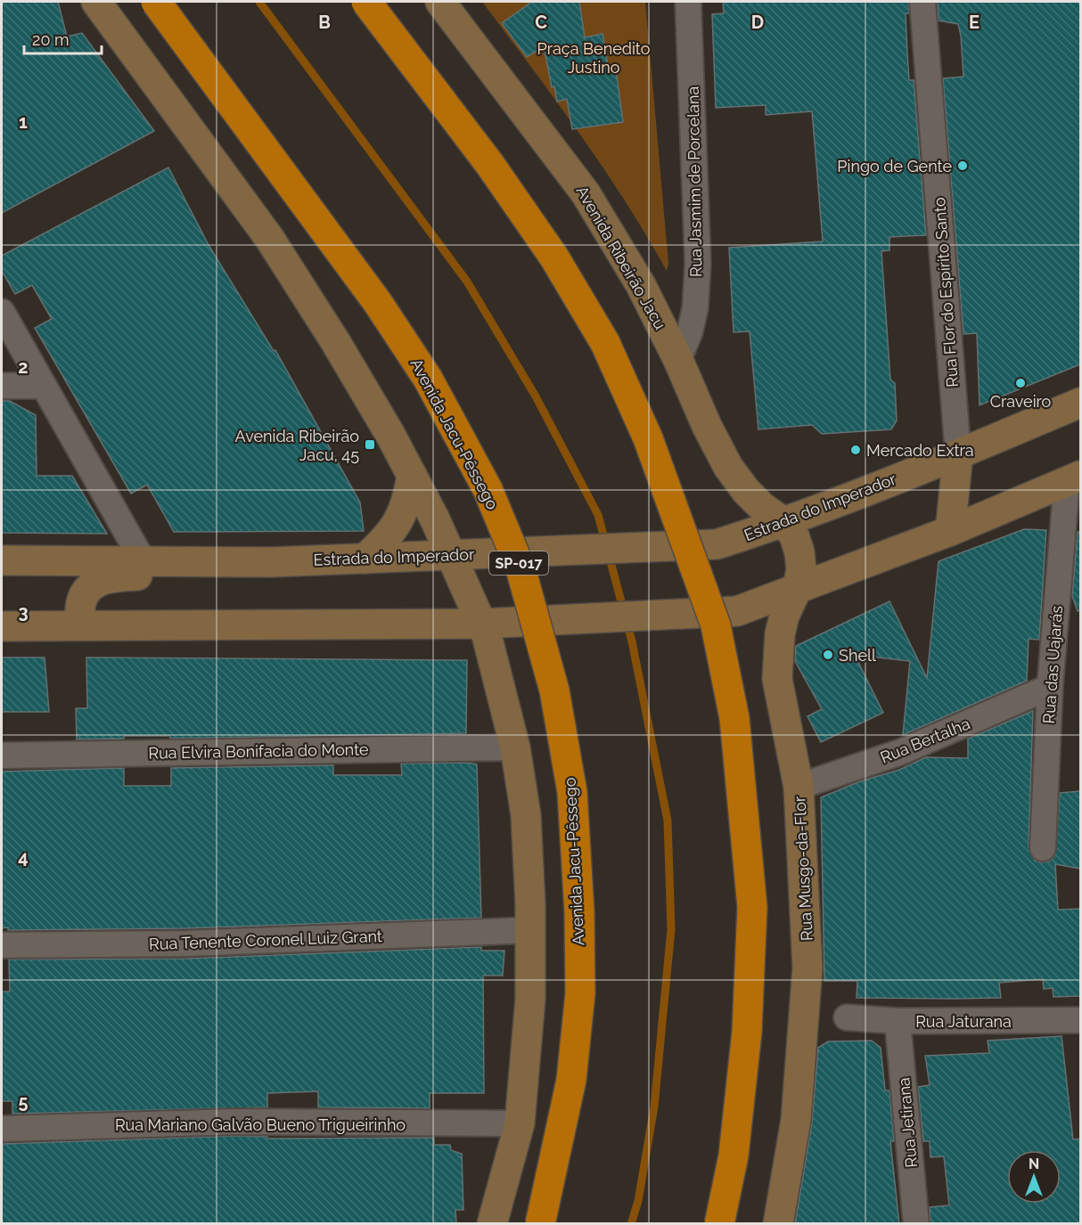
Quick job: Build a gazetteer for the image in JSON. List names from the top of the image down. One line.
{"streets":{"highway":["Avenida Jacu-Pêssego","SP-017"],"main road":["Avenida Ribeirão Jacu","Estrada do Imperador","Rua Musgo-da-Flor"],"street":["Rua Jasmim de Porcelana","Rua Flor do Espírito Santo","Rua das Uajarás","Rua Bertalha","Rua Elvira Bonifacia do Monte","Rua Tenente Coronel Luiz Grant","Rua Jaturana","Rua Jetirana","Rua Mariano Galvão Bueno Trigueirinho"]},"crossings":[["Rua Jasmim de Porcelana","Avenida Ribeirão Jacu"],["Avenida Ribeirão Jacu","Estrada do Imperador"],["Avenida Ribeirão Jacu","Rua Musgo-da-Flor"],["Rua Flor do Espírito Santo","Estrada do Imperador"],["Estrada do Imperador","Rua Musgo-da-Flor"],["Rua das Uajarás","Rua Bertalha"],["Rua Bertalha","Rua Musgo-da-Flor"],["Rua Jaturana","Rua Jetirana"]],"parks":["Praça Benedito Justino"],"places":{"other":["Pingo de Gente","Craveiro","Mercado Extra","Shell"],"transit":["Avenida Ribeirão Jacu, 45"]},"scale_bar":"20 m","north":"top","grid":{"columns":["B","C","D","E"],"rows":["1","2","3","4","5"]}}
